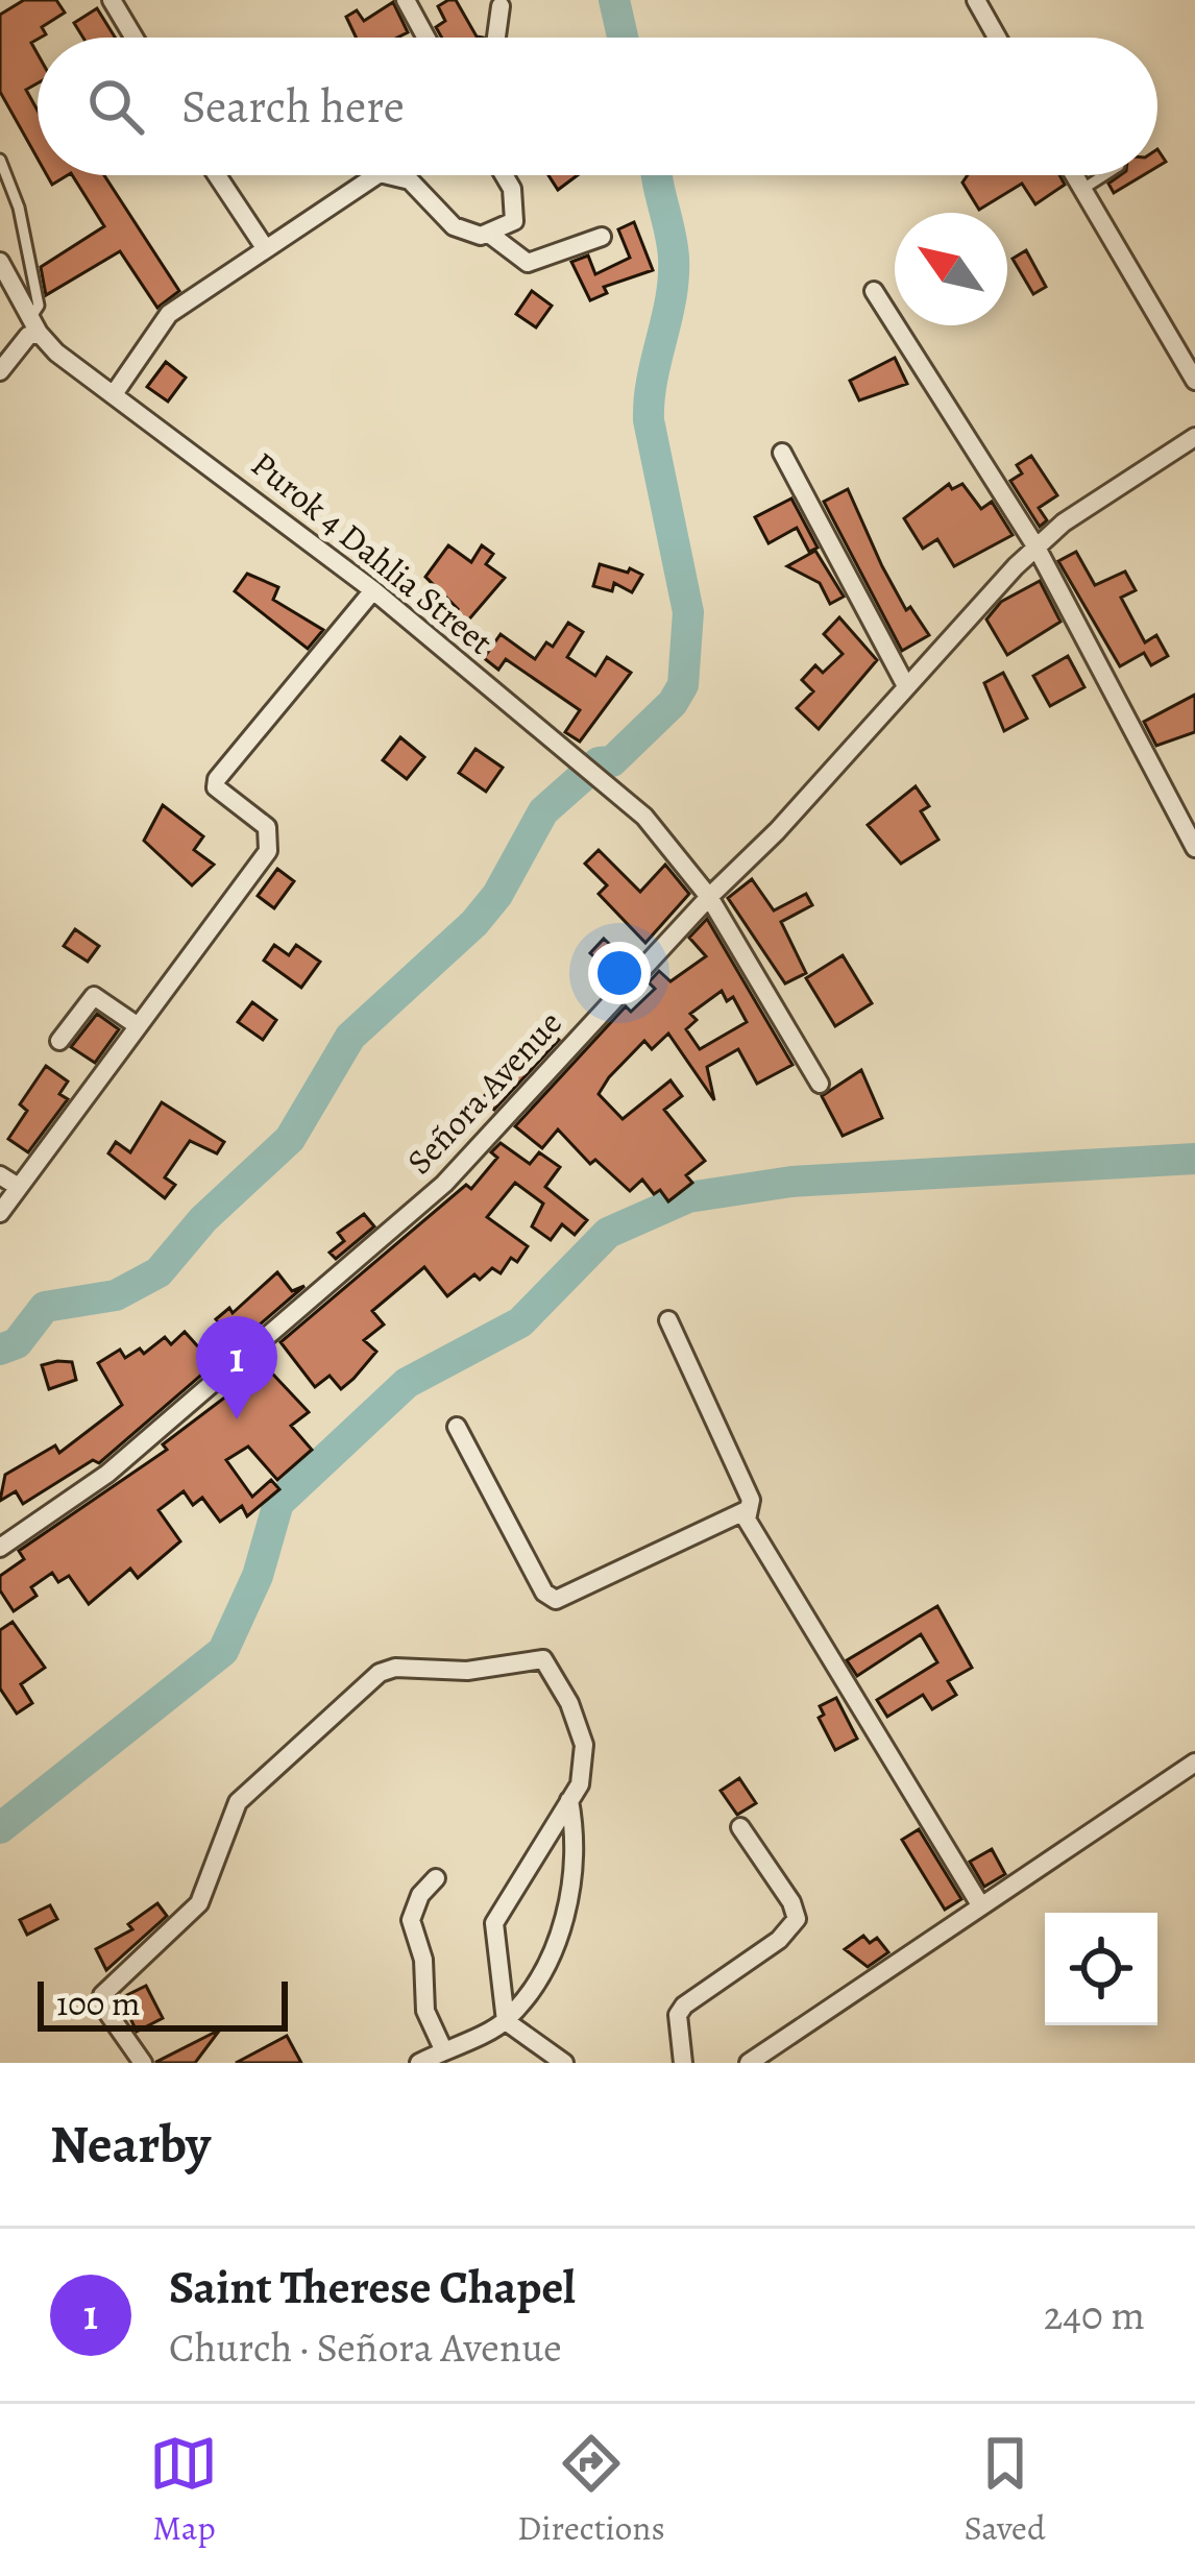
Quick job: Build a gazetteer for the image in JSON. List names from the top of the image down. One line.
{"streets":{"street":["Purok 4 Dahlia Street","Señora Avenue"]},"crossings":[["Purok 4 Dahlia Street","Señora Avenue"]],"scale_bar":"100 m","north":"top left","page":{"search":"Search here","pins":"1","scale":"100 m","heading":"Nearby","list":[{"mark":"1","name":"Saint Therese Chapel","note":"Church · Señora Avenue","value":"240 m"}],"nav":["Map","Directions","Saved"]}}
